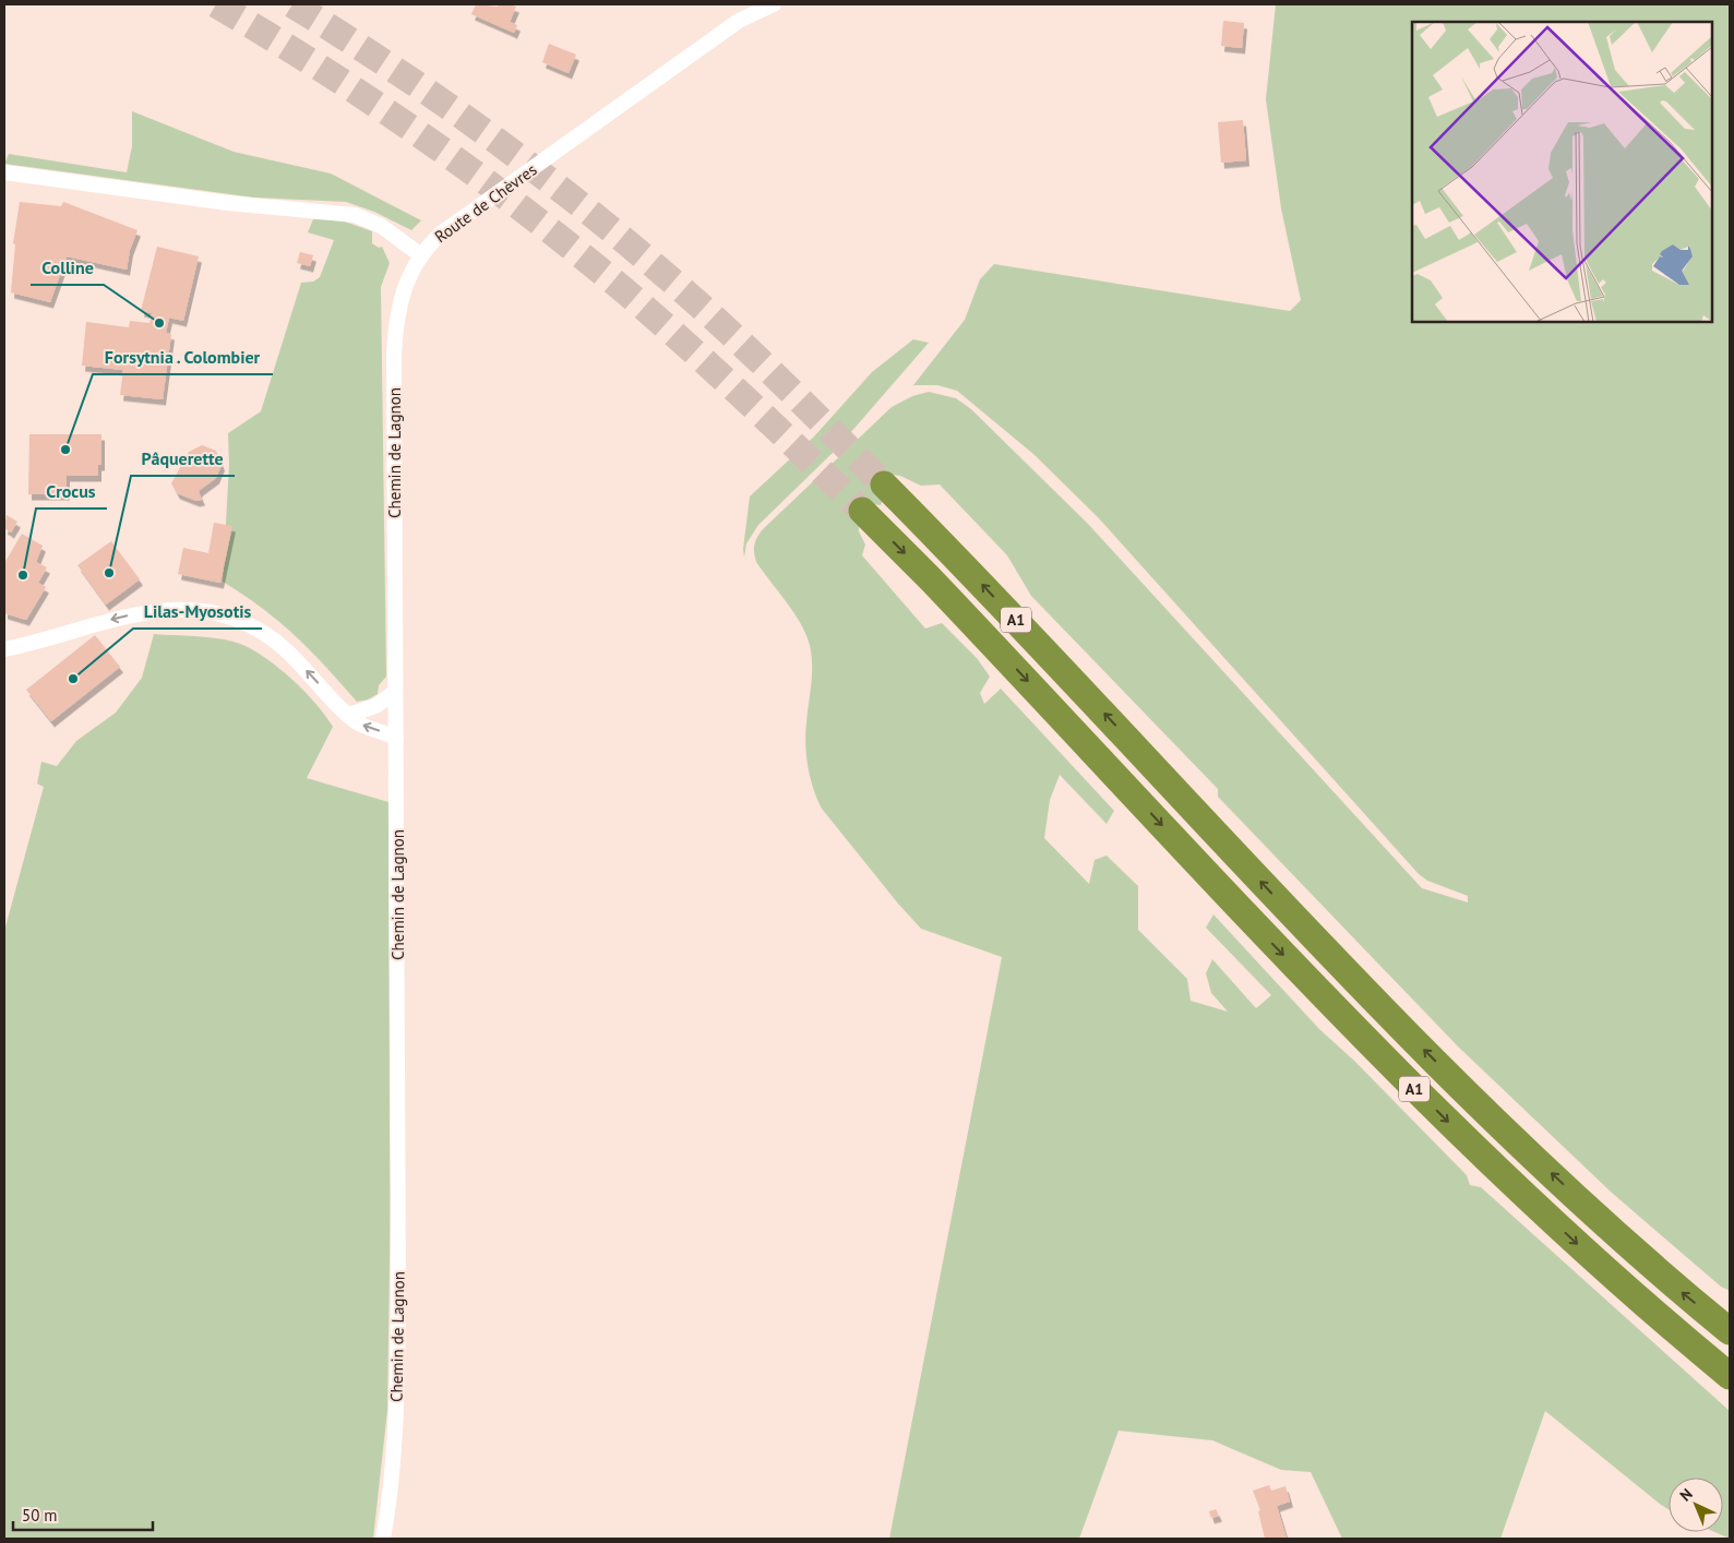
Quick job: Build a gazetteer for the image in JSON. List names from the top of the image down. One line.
{"streets":{"highway":["A1"],"street":["Route de Chèvres","Chemin de Lagnon"]},"crossings":[["Route de Chèvres","Chemin de Lagnon"]],"places":["Colline","Forsytnia . Colombier","Pâquerette","Crocus","Lilas-Myosotis"],"scale_bar":"50 m","north":"top left"}
